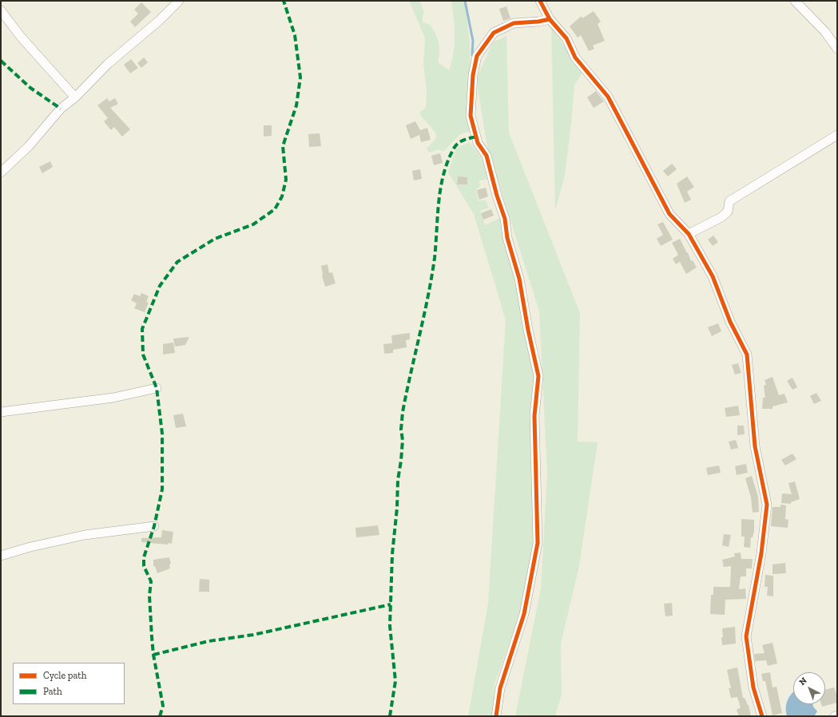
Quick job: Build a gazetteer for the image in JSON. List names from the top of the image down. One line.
{"legend":["Cycle path","Path"],"north":"top left"}
